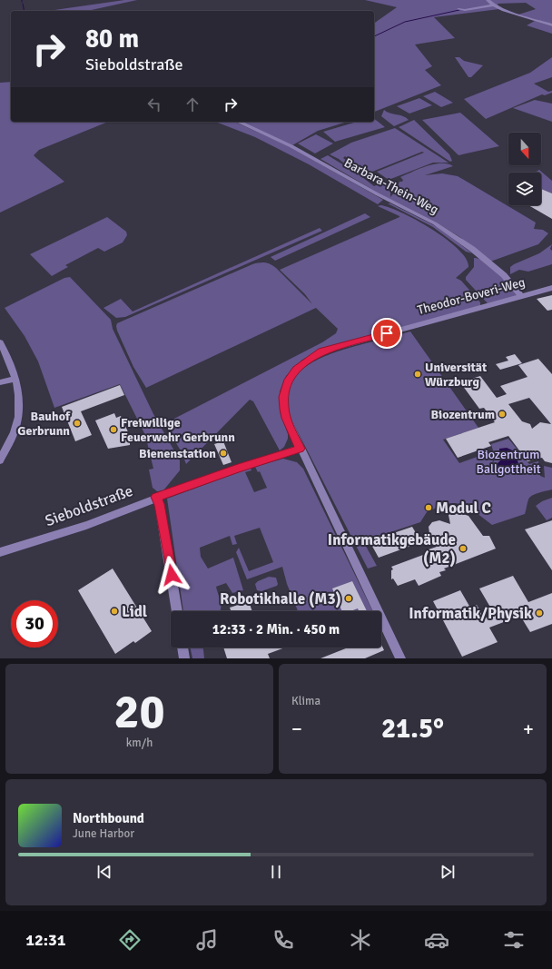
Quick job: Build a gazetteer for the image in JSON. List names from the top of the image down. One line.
{"streets":{"street":["Barbara-Thein-Weg","Theodor-Boveri-Weg","Sieboldstraße"]},"crossings":[["Barbara-Thein-Weg","Theodor-Boveri-Weg"],["Theodor-Boveri-Weg","Sieboldstraße"]],"parks":["Biozentrum Ballgottheit"],"places":["Universität Würzburg","Biozentrum","Bauhof Gerbrunn","Freiwillige Feuerwehr Gerbrunn","Bienenstation","Modul C","Informatikgebäude (M2)","Robotikhalle (M3)","Lidl","Informatik/Physik"],"north":"bottom","page":{"turn":["80 m","Sieboldstraße"],"limit":"30","trip":"12:33 · 2 Min. · 450 m","tile":[["20","km/h"],"Klima"],"heat":["−","21.5°","+"],"song":["Northbound","June Harbor"],"tabs":"12:31"}}
